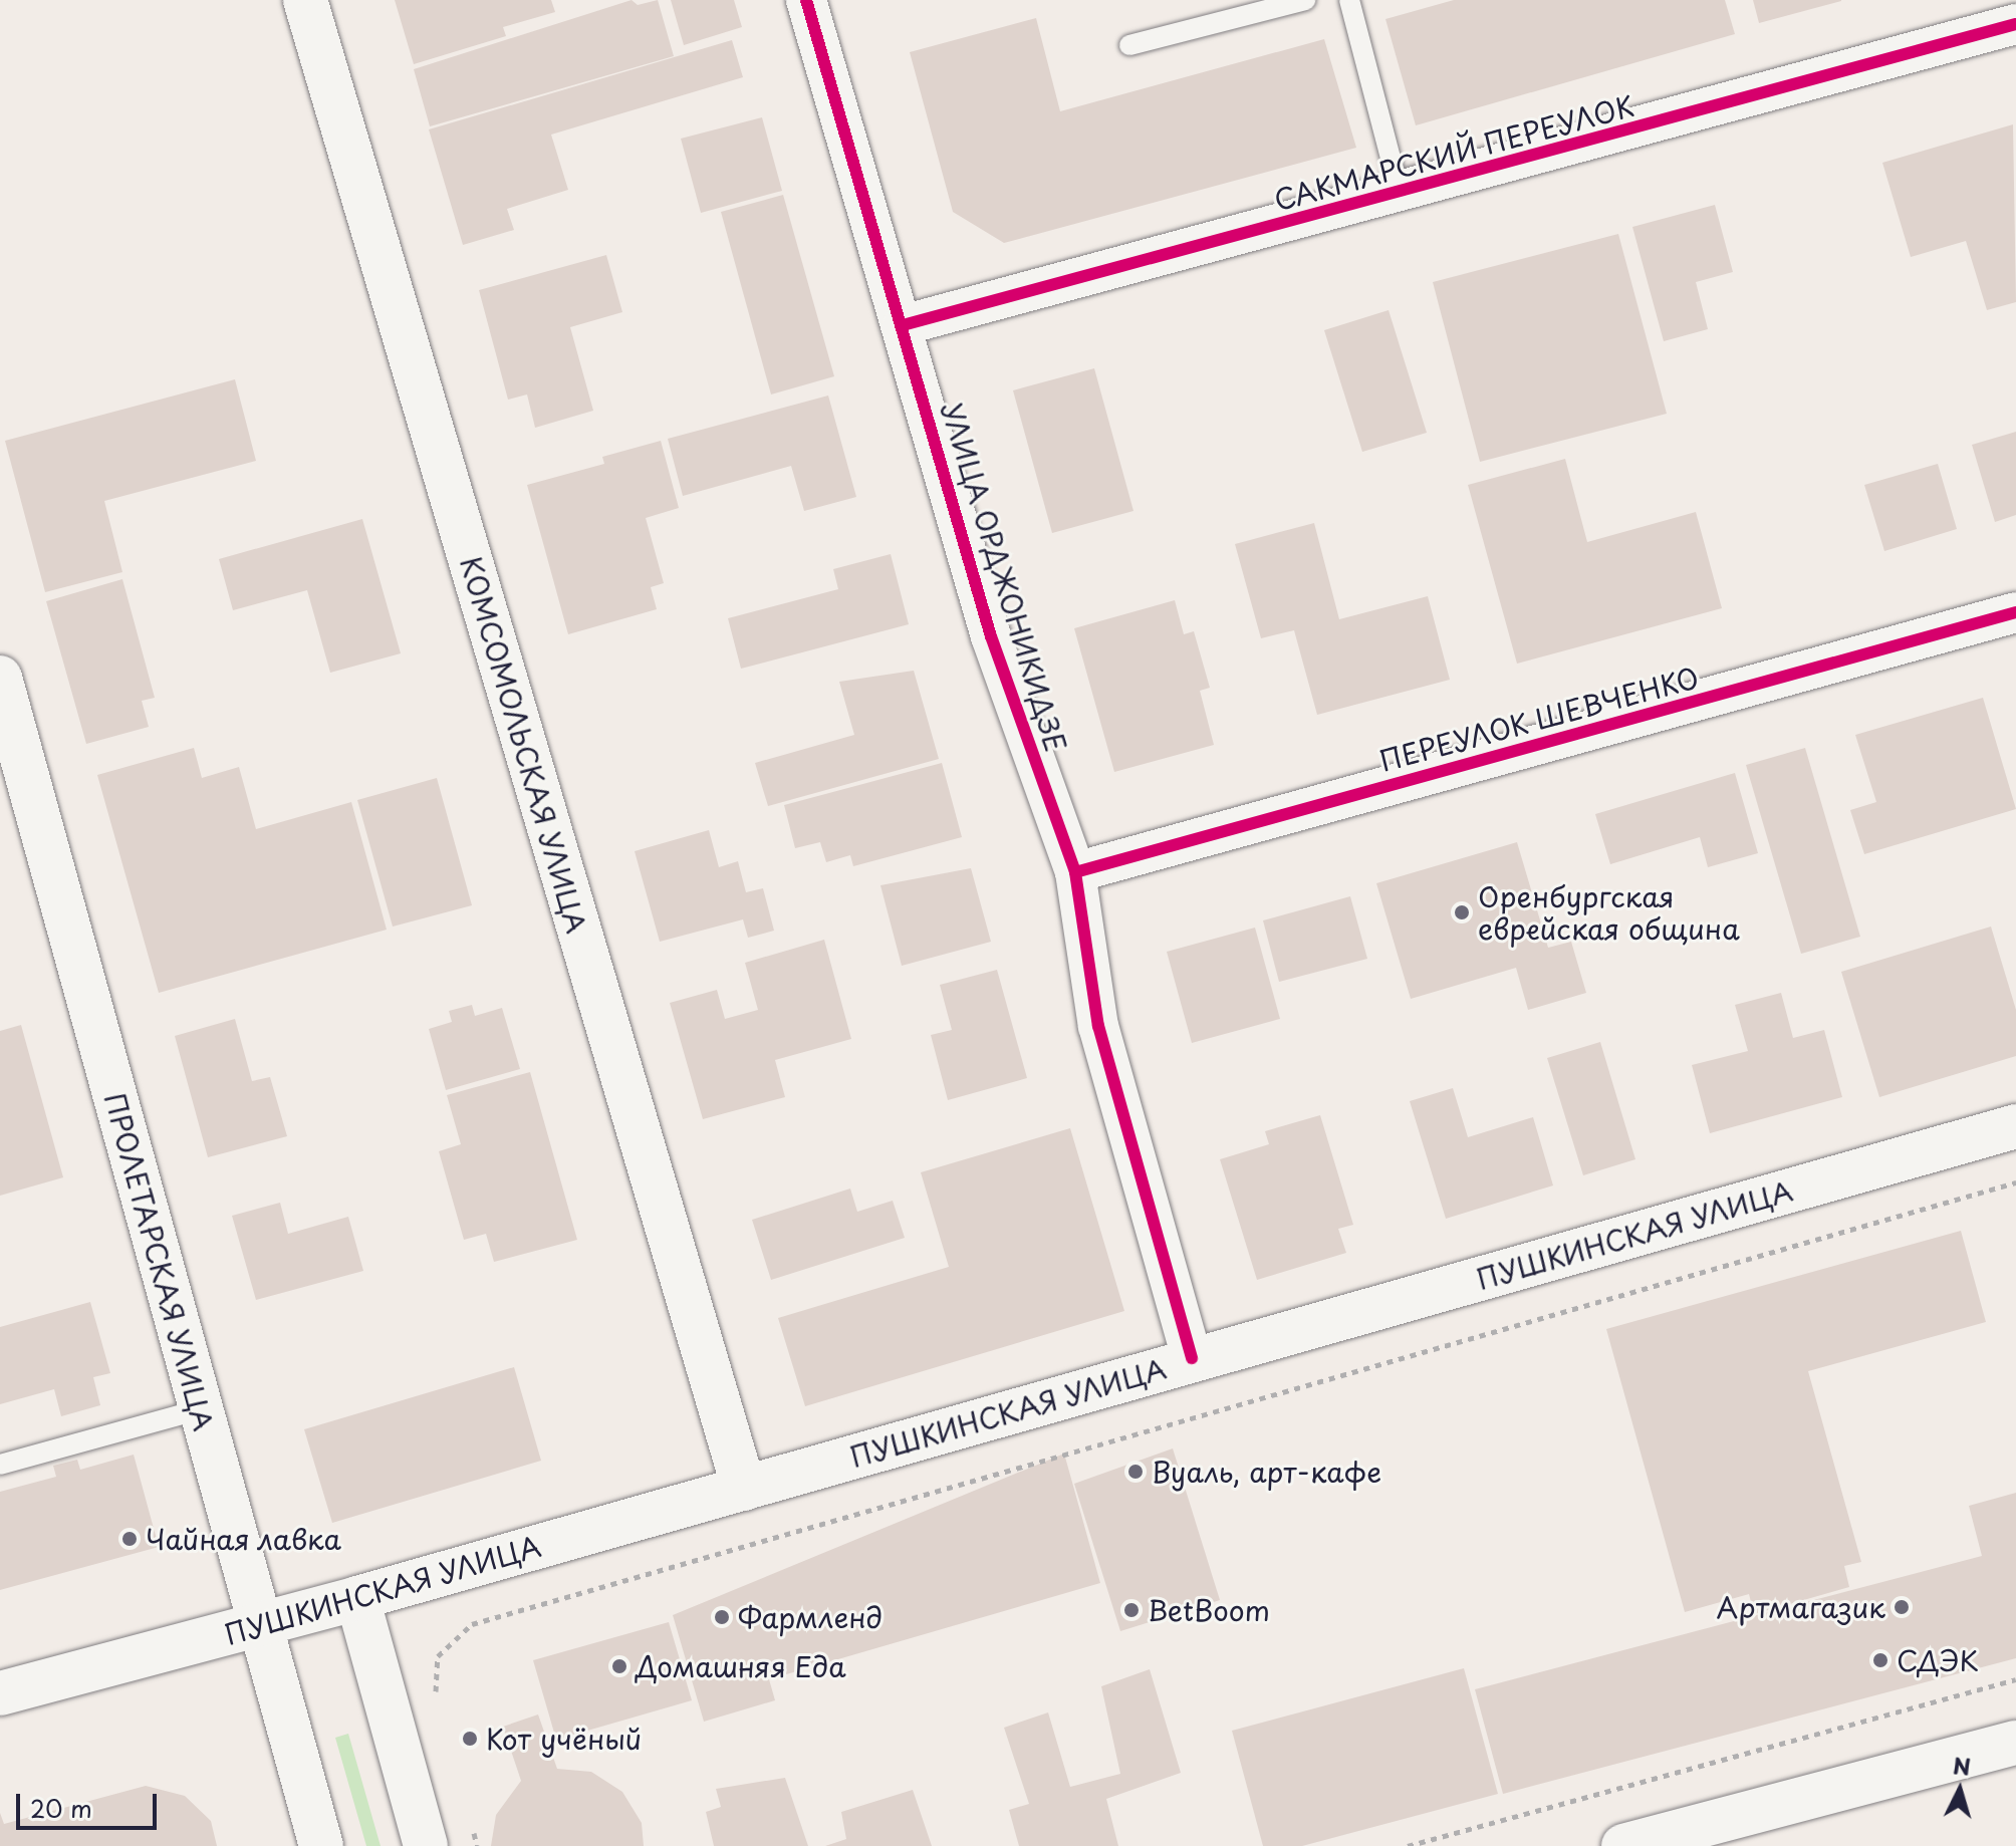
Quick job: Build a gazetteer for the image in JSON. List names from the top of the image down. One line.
{"streets":{"main road":["КОМСОМОЛЬСКАЯ УЛИЦА","ПУШКИНСКАЯ УЛИЦА","ПРОЛЕТАРСКАЯ УЛИЦА"],"street":["САКМАРСКИЙ ПЕРЕУЛОК","УЛИЦА ОРДЖОНИКИДЗЕ","ПЕРЕУЛОК ШЕВЧЕНКО"]},"crossings":[["САКМАРСКИЙ ПЕРЕУЛОК","УЛИЦА ОРДЖОНИКИДЗЕ"],["УЛИЦА ОРДЖОНИКИДЗЕ","ПЕРЕУЛОК ШЕВЧЕНКО"],["УЛИЦА ОРДЖОНИКИДЗЕ","ПУШКИНСКАЯ УЛИЦА"],["КОМСОМОЛЬСКАЯ УЛИЦА","ПУШКИНСКАЯ УЛИЦА"],["ПУШКИНСКАЯ УЛИЦА","ПРОЛЕТАРСКАЯ УЛИЦА"]],"places":["Оренбургская еврейская община","Вуаль, арт-кафе","Чайная лавка","Артмагазик","BetBoom","Фармленд","СДЭК","Домашняя Еда","Кот учёный"],"scale_bar":"20 m","north":"top"}
